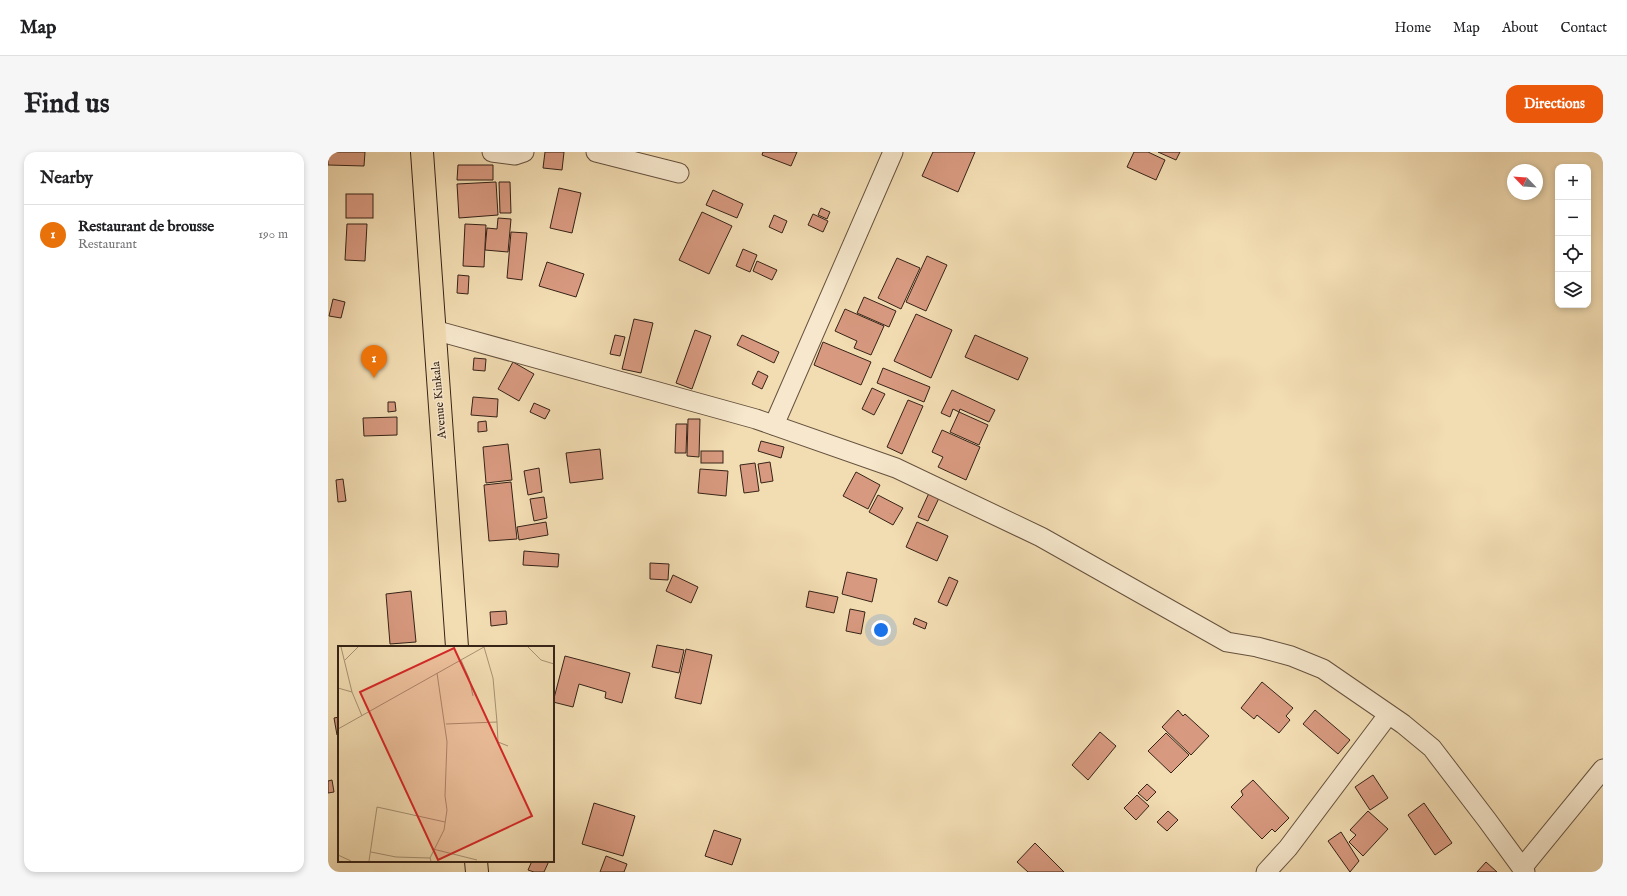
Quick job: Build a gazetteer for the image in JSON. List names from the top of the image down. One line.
{"streets":{"main road":["Avenue Kinkala"]},"north":"top left","page":{"header":"Map","nav":["Home","Map","About","Contact"],"buttons":"Directions","title":"Find us","heading":"Nearby","map_buttons":["+","−"],"list":[{"mark":"1","name":"Restaurant de brousse","note":"Restaurant","value":"190 m"}],"pins":"1"}}
